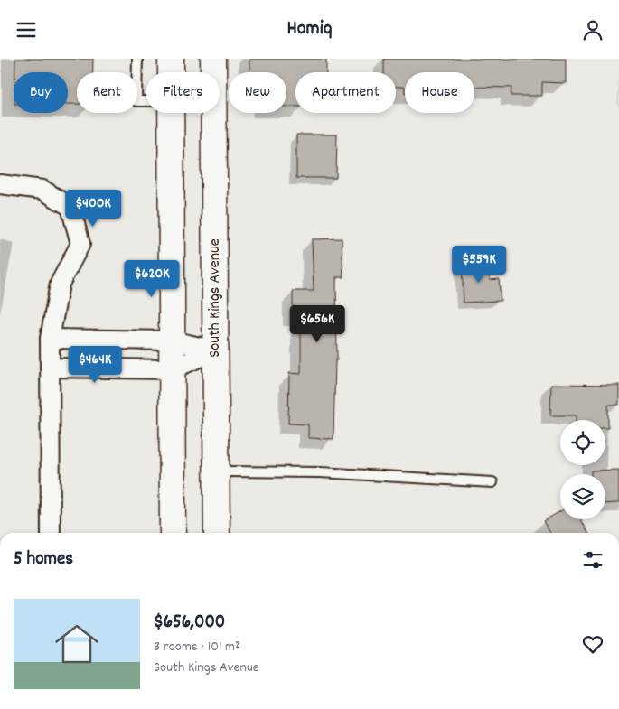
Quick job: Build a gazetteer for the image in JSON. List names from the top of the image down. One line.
{"streets":{"main road":["South Kings Avenue"]},"page":{"header":"Homiq","chip":["Buy","Rent","Filters","New","Apartment","House"],"price":["$400K","$559K","$620K","$656K","$464K"],"heading":"5 homes","list":[{"name":"$656,000","note":"3 rooms · 101 m² · South Kings Avenue"}]}}
